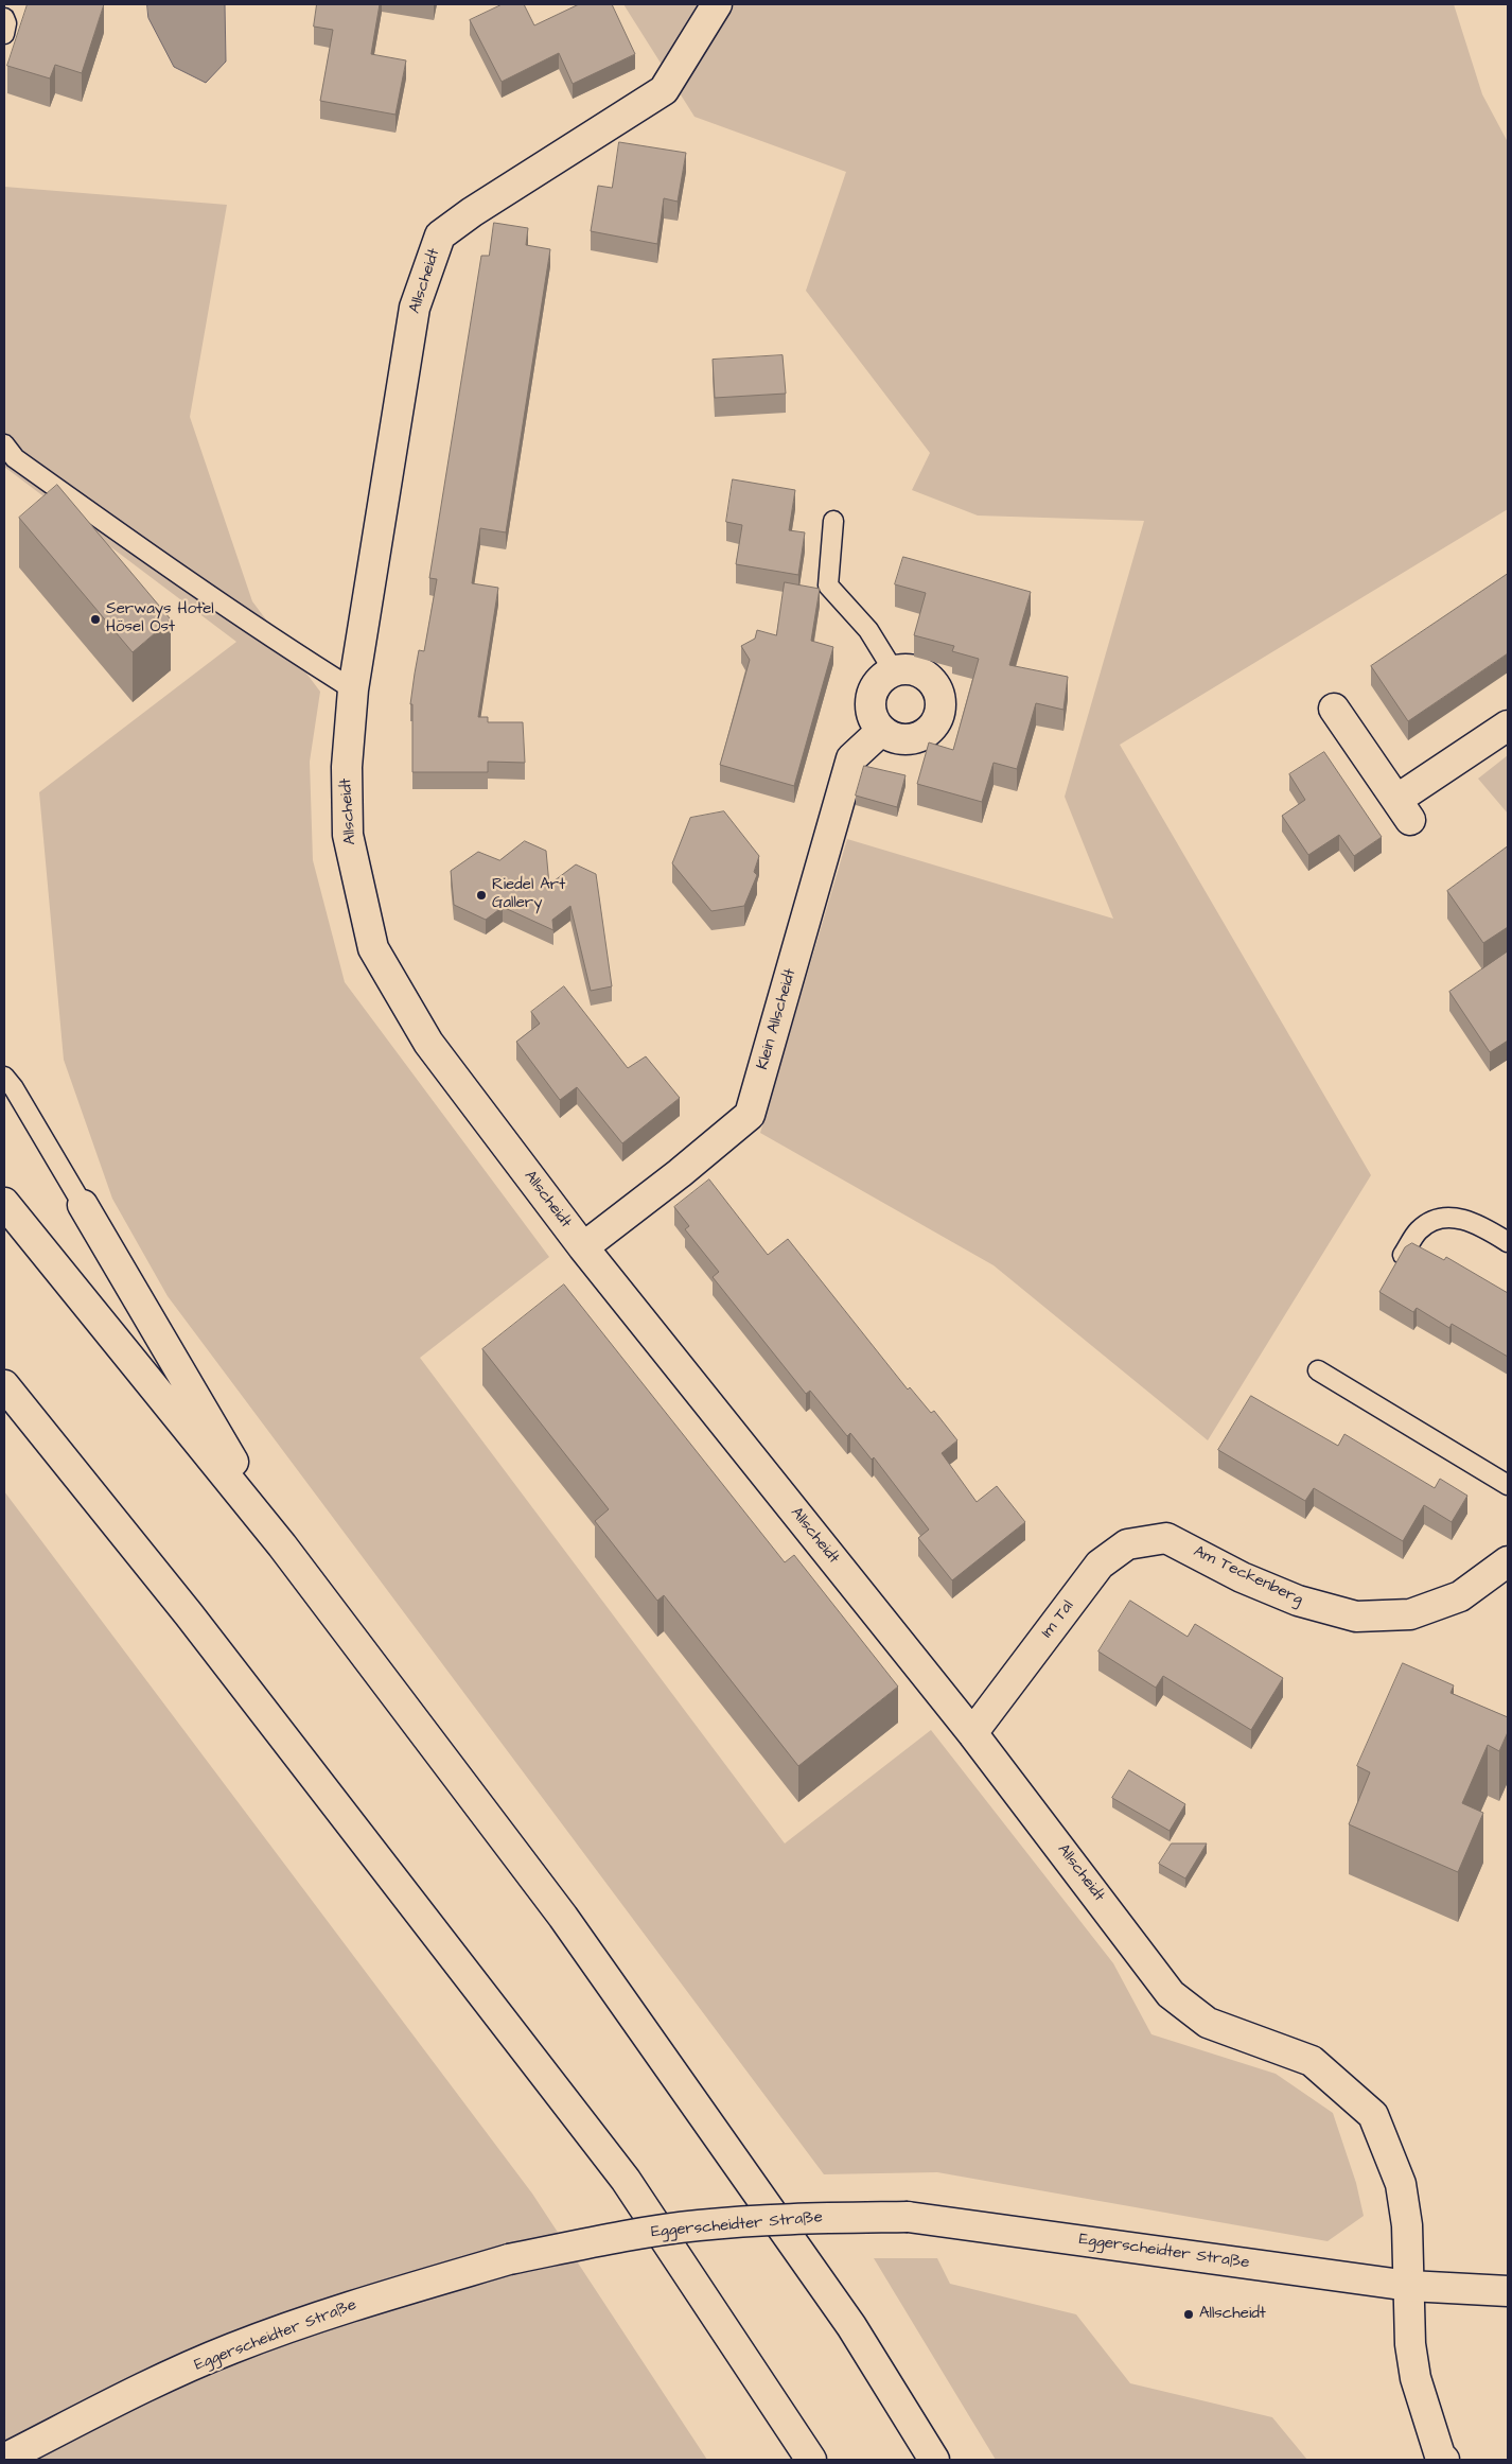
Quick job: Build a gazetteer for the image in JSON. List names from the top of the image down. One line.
{"streets":{"main road":["Allscheidt","Klein Allscheidt","Am Teckenberg","Im Tal","Eggerscheidter Straße"]},"crossings":[["Allscheidt","Klein Allscheidt"],["Allscheidt","Im Tal"],["Allscheidt","Eggerscheidter Straße"],["Am Teckenberg","Im Tal"]],"places":["Serways Hotel Hösel Ost","Riedel Art Gallery","Allscheidt"]}
